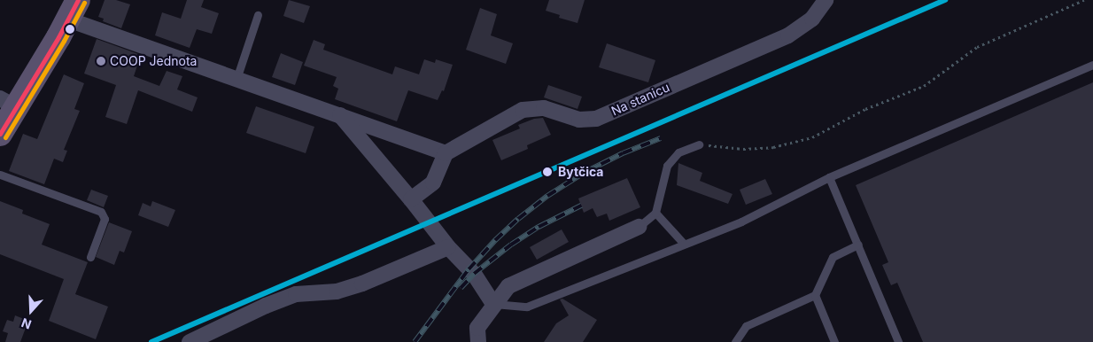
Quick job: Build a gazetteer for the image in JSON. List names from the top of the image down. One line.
{"streets":{"street":["Na stanicu"]},"places":["COOP Jednota","Bytčica"],"north":"bottom"}
